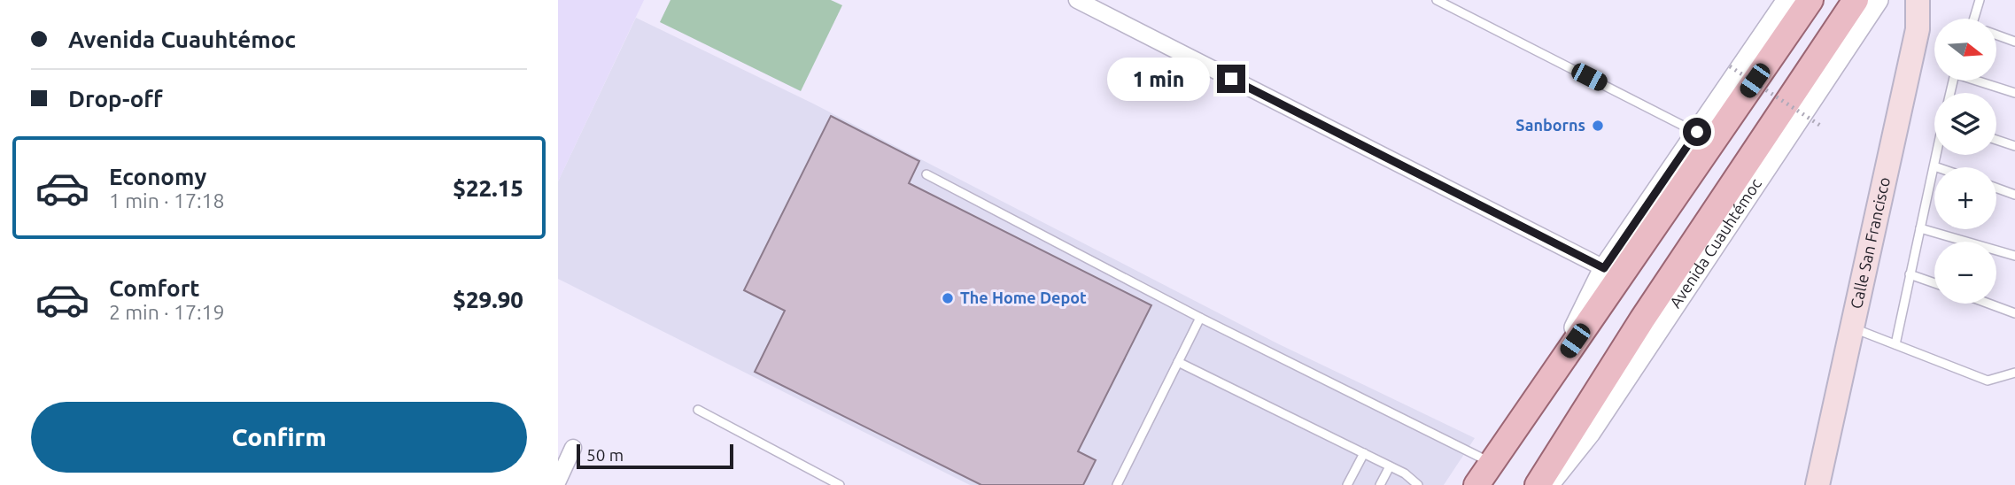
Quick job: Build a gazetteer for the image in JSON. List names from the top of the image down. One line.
{"streets":{"main road":["Calle San Francisco","Avenida Cuauhtémoc"]},"places":["Sanborns","The Home Depot"],"scale_bar":"50 m","north":"right","page":{"banner":["Avenida Cuauhtémoc","Drop-off"],"map_buttons":["+","−"],"bubble":"1 min","list":[{"name":"Economy","note":"1 min · 17:18","value":"$22.15"},{"name":"Comfort","note":"2 min · 17:19","value":"$29.90"}],"buttons":"Confirm","scale":"50 m"}}
